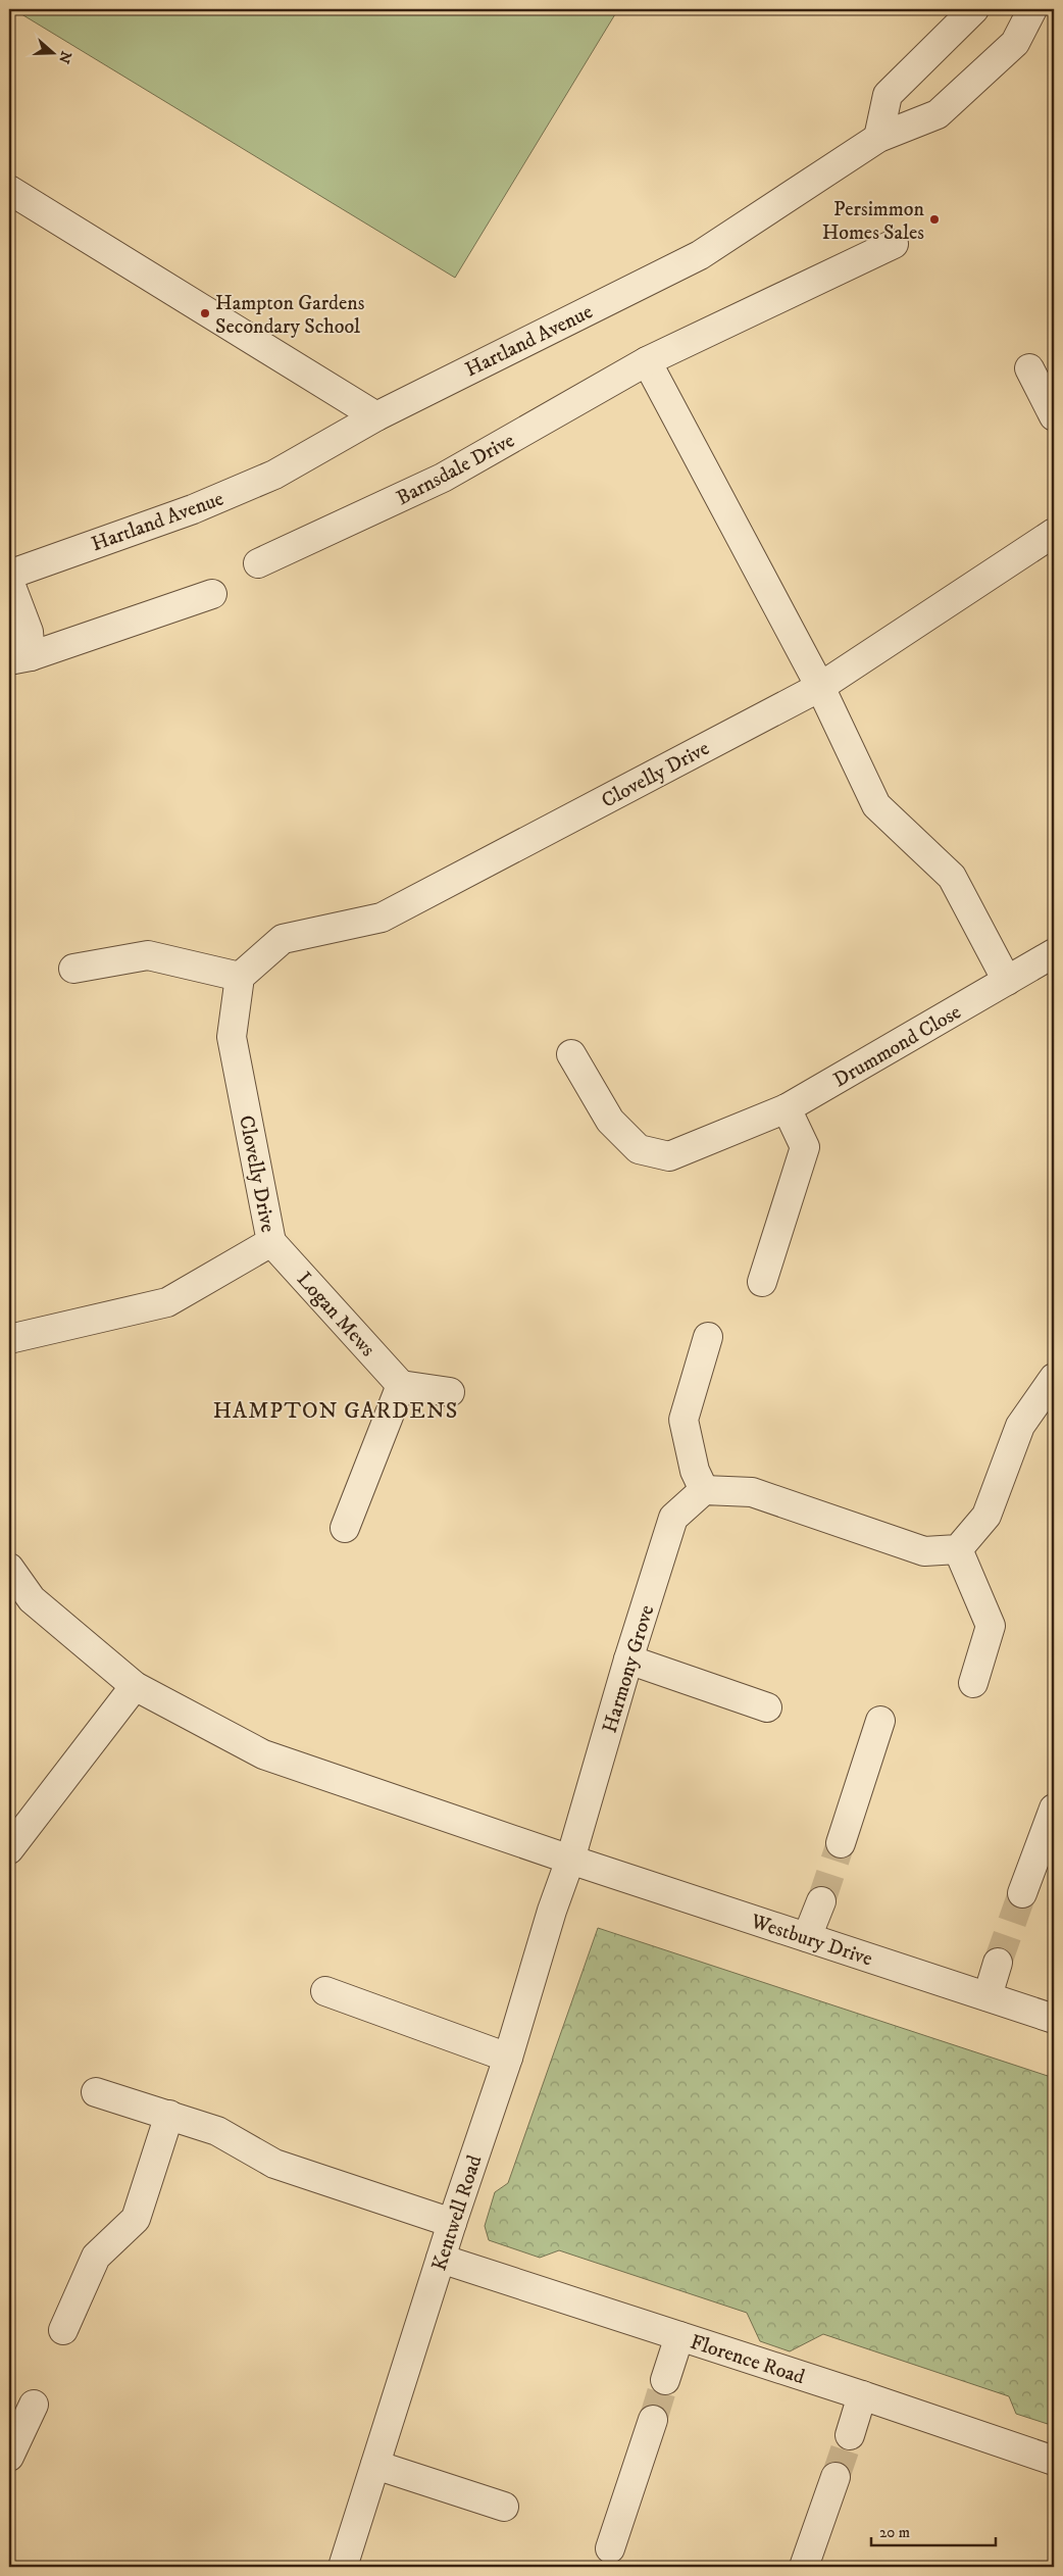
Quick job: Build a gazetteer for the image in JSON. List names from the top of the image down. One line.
{"streets":{"street":["Hartland Avenue","Barnsdale Drive","Clovelly Drive","Drummond Close","Logan Mews","Harmony Grove","Westbury Drive","Kentwell Road","Florence Road"]},"crossings":[["Clovelly Drive","Logan Mews"],["Harmony Grove","Westbury Drive"],["Harmony Grove","Kentwell Road"],["Westbury Drive","Kentwell Road"],["Kentwell Road","Florence Road"]],"districts":["HAMPTON GARDENS"],"places":["Persimmon Homes Sales","Hampton Gardens Secondary School"],"scale_bar":"20 m","north":"right"}
